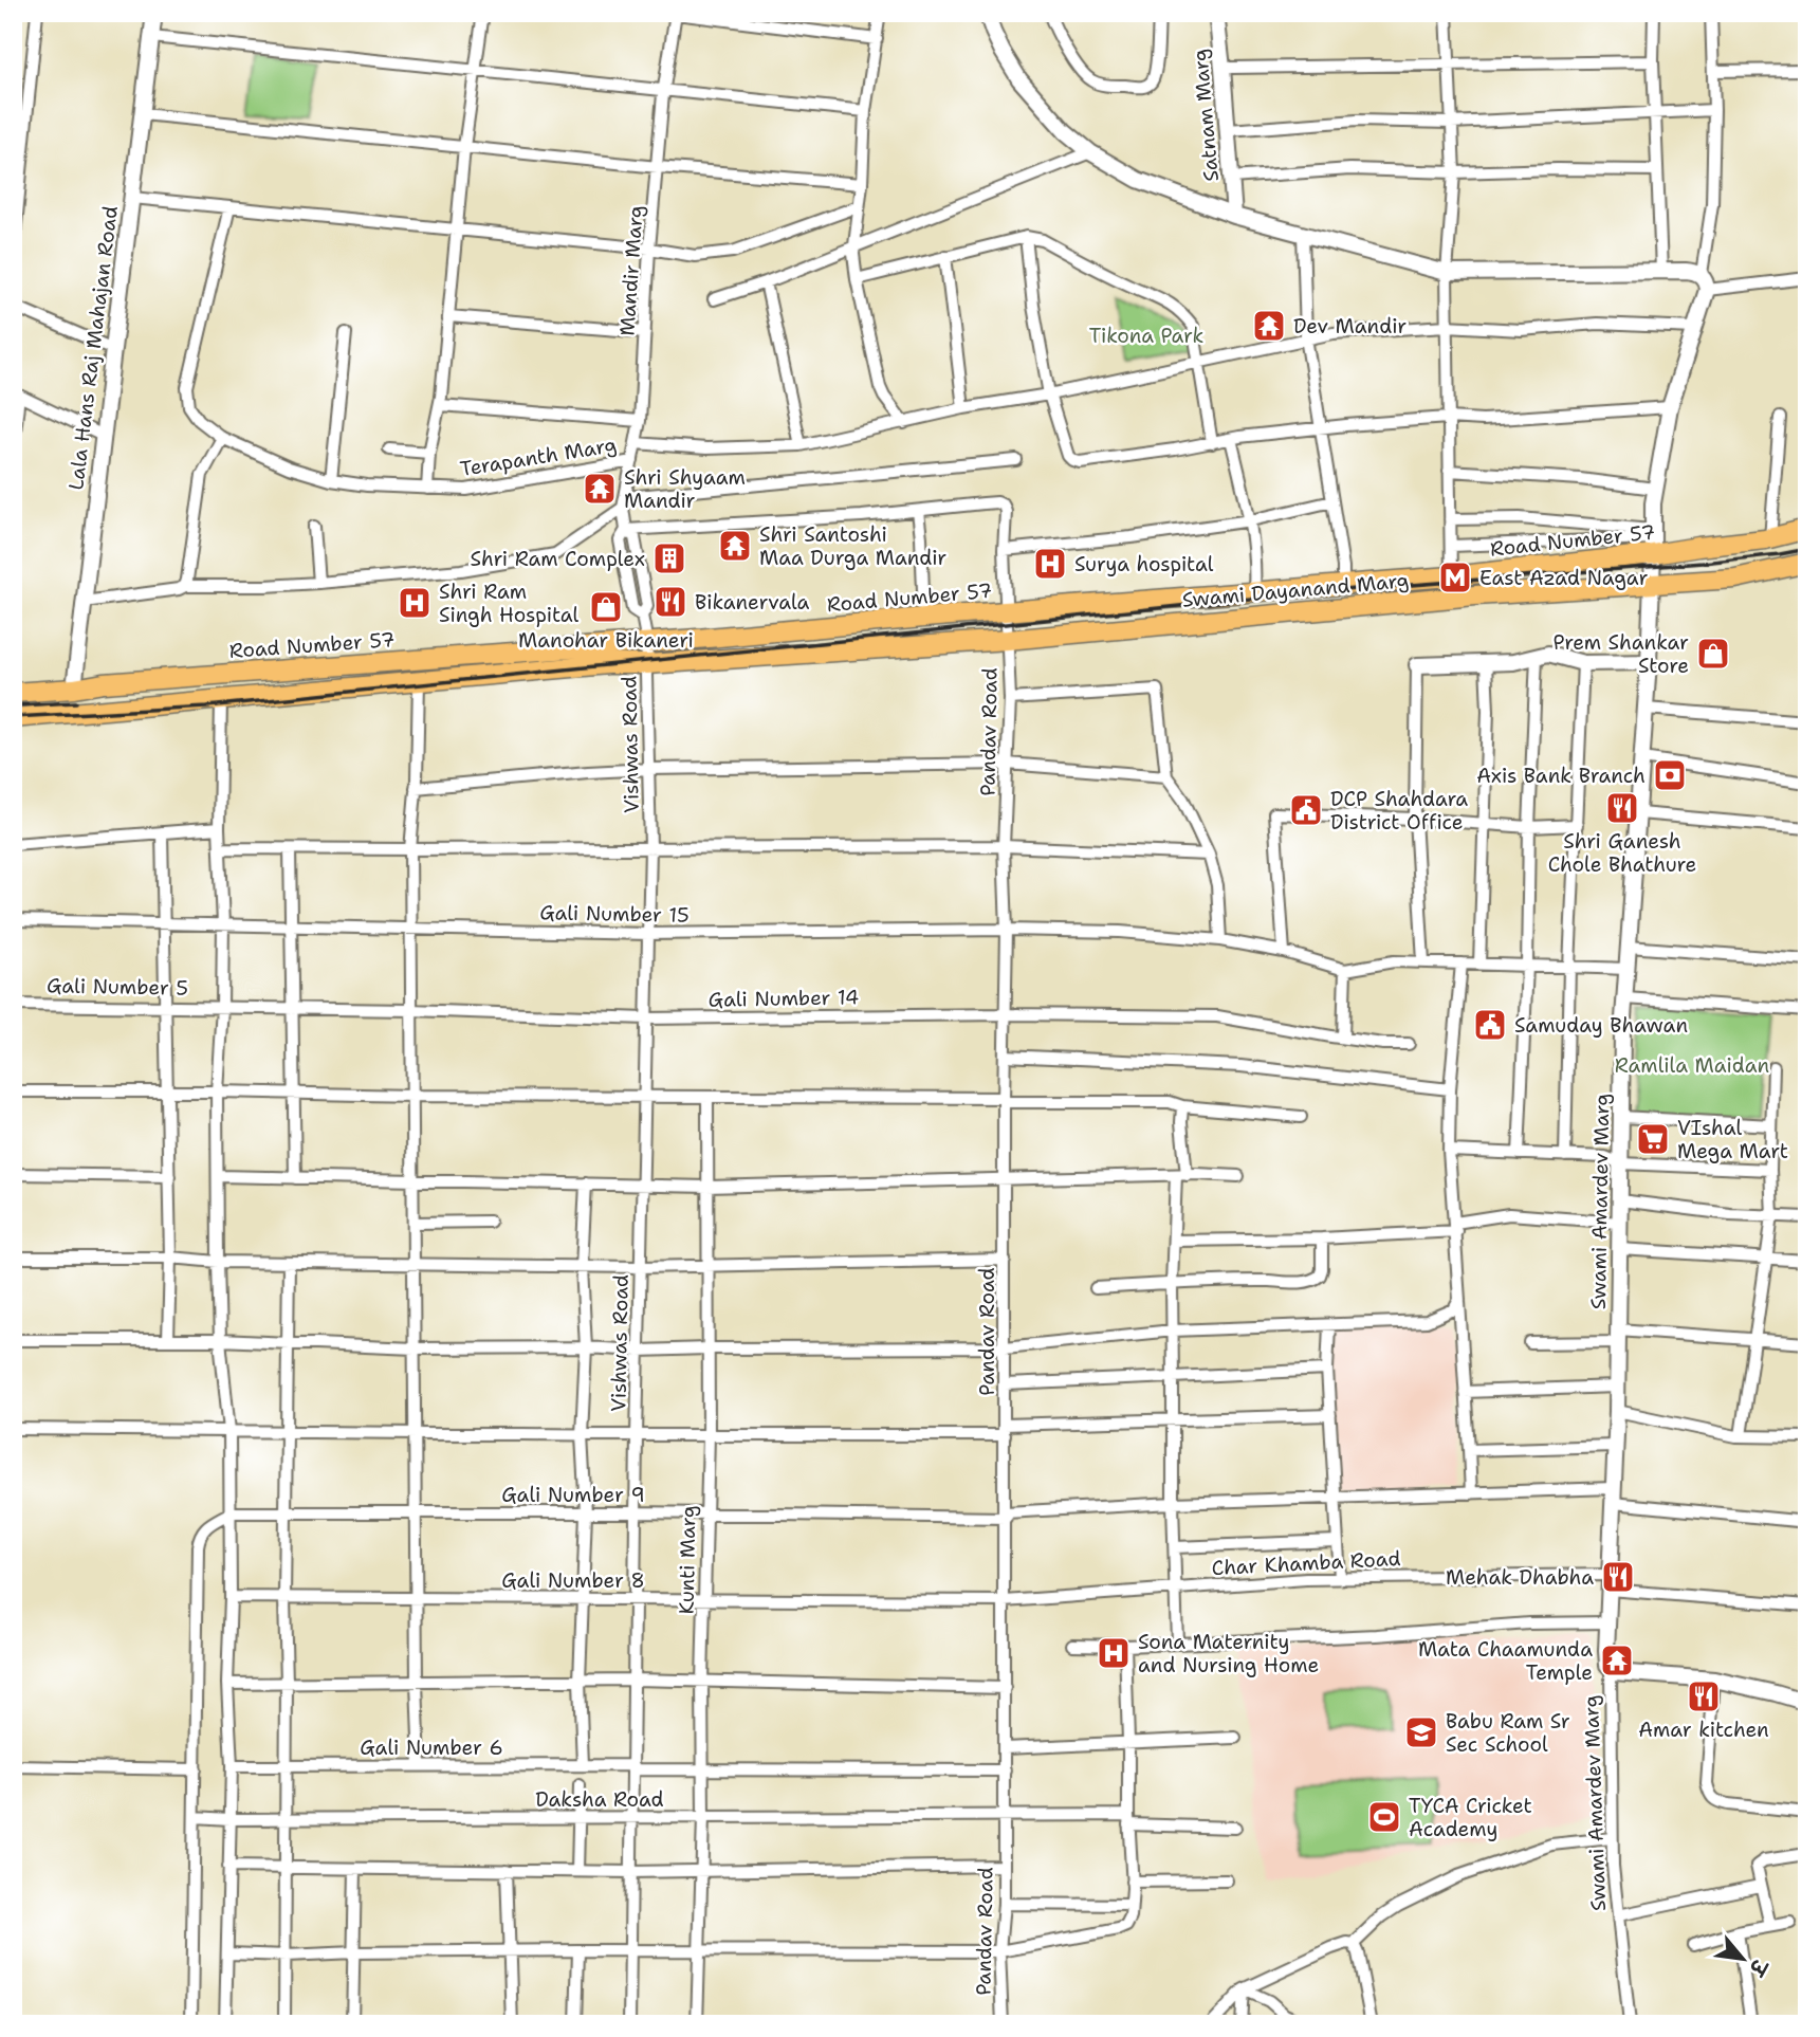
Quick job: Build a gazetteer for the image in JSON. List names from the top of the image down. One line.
{"streets":{"main road":["Road Number 57","Swami Dayanand Marg"],"street":["Satnam Marg","Mandir Marg","Lala Hans Raj Mahajan Road","Terapanth Marg","Pandav Road","Vishwas Road","Gali Number 15","Gali Number 5","Gali Number 14","Swami Amardev Marg","Gali Number 9","Kunti Marg","Char Khamba Road","Gali Number 8","Gali Number 6","Daksha Road"]},"crossings":[["Mandir Marg","Terapanth Marg"],["Mandir Marg","Road Number 57"],["Mandir Marg","Vishwas Road"],["Lala Hans Raj Mahajan Road","Road Number 57"],["Road Number 57","Pandav Road"],["Road Number 57","Vishwas Road"],["Road Number 57","Swami Amardev Marg"],["Swami Dayanand Marg","Pandav Road"],["Swami Dayanand Marg","Swami Amardev Marg"],["Pandav Road","Gali Number 15"],["Pandav Road","Gali Number 14"],["Pandav Road","Gali Number 9"],["Pandav Road","Char Khamba Road"],["Pandav Road","Gali Number 8"],["Pandav Road","Gali Number 6"],["Pandav Road","Daksha Road"],["Vishwas Road","Gali Number 15"],["Vishwas Road","Gali Number 14"],["Vishwas Road","Gali Number 9"],["Vishwas Road","Gali Number 8"],["Vishwas Road","Gali Number 6"],["Vishwas Road","Daksha Road"],["Gali Number 5","Gali Number 14"],["Swami Amardev Marg","Gali Number 9"],["Swami Amardev Marg","Char Khamba Road"],["Gali Number 9","Kunti Marg"],["Kunti Marg","Gali Number 8"],["Kunti Marg","Gali Number 6"],["Kunti Marg","Daksha Road"],["Char Khamba Road","Gali Number 8"]],"parks":["Tikona Park","Ramlila Maidan"],"places":{"temple":["Dev Mandir","Shri Shyaam Mandir","Shri Santoshi Maa Durga Mandir","Mata Chaamunda Temple"],"building":["Shri Ram Complex"],"hospital":["Surya hospital","Shri Ram Singh Hospital","Sona Maternity and Nursing Home"],"metro station":["East Azad Nagar"],"restaurant":["Bikanervala","Shri Ganesh Chole Bhathure","Mehak Dhabha","Amar kitchen"],"shop":["Manohar Bikaneri","Prem Shankar Store"],"bank":["Axis Bank Branch"],"public building":["DCP Shahdara District Office","Samuday Bhawan"],"supermarket":["VIshal Mega Mart"],"school or university":["Babu Ram Sr Sec School"],"sports":["TYCA Cricket Academy"]},"north":"bottom right"}
